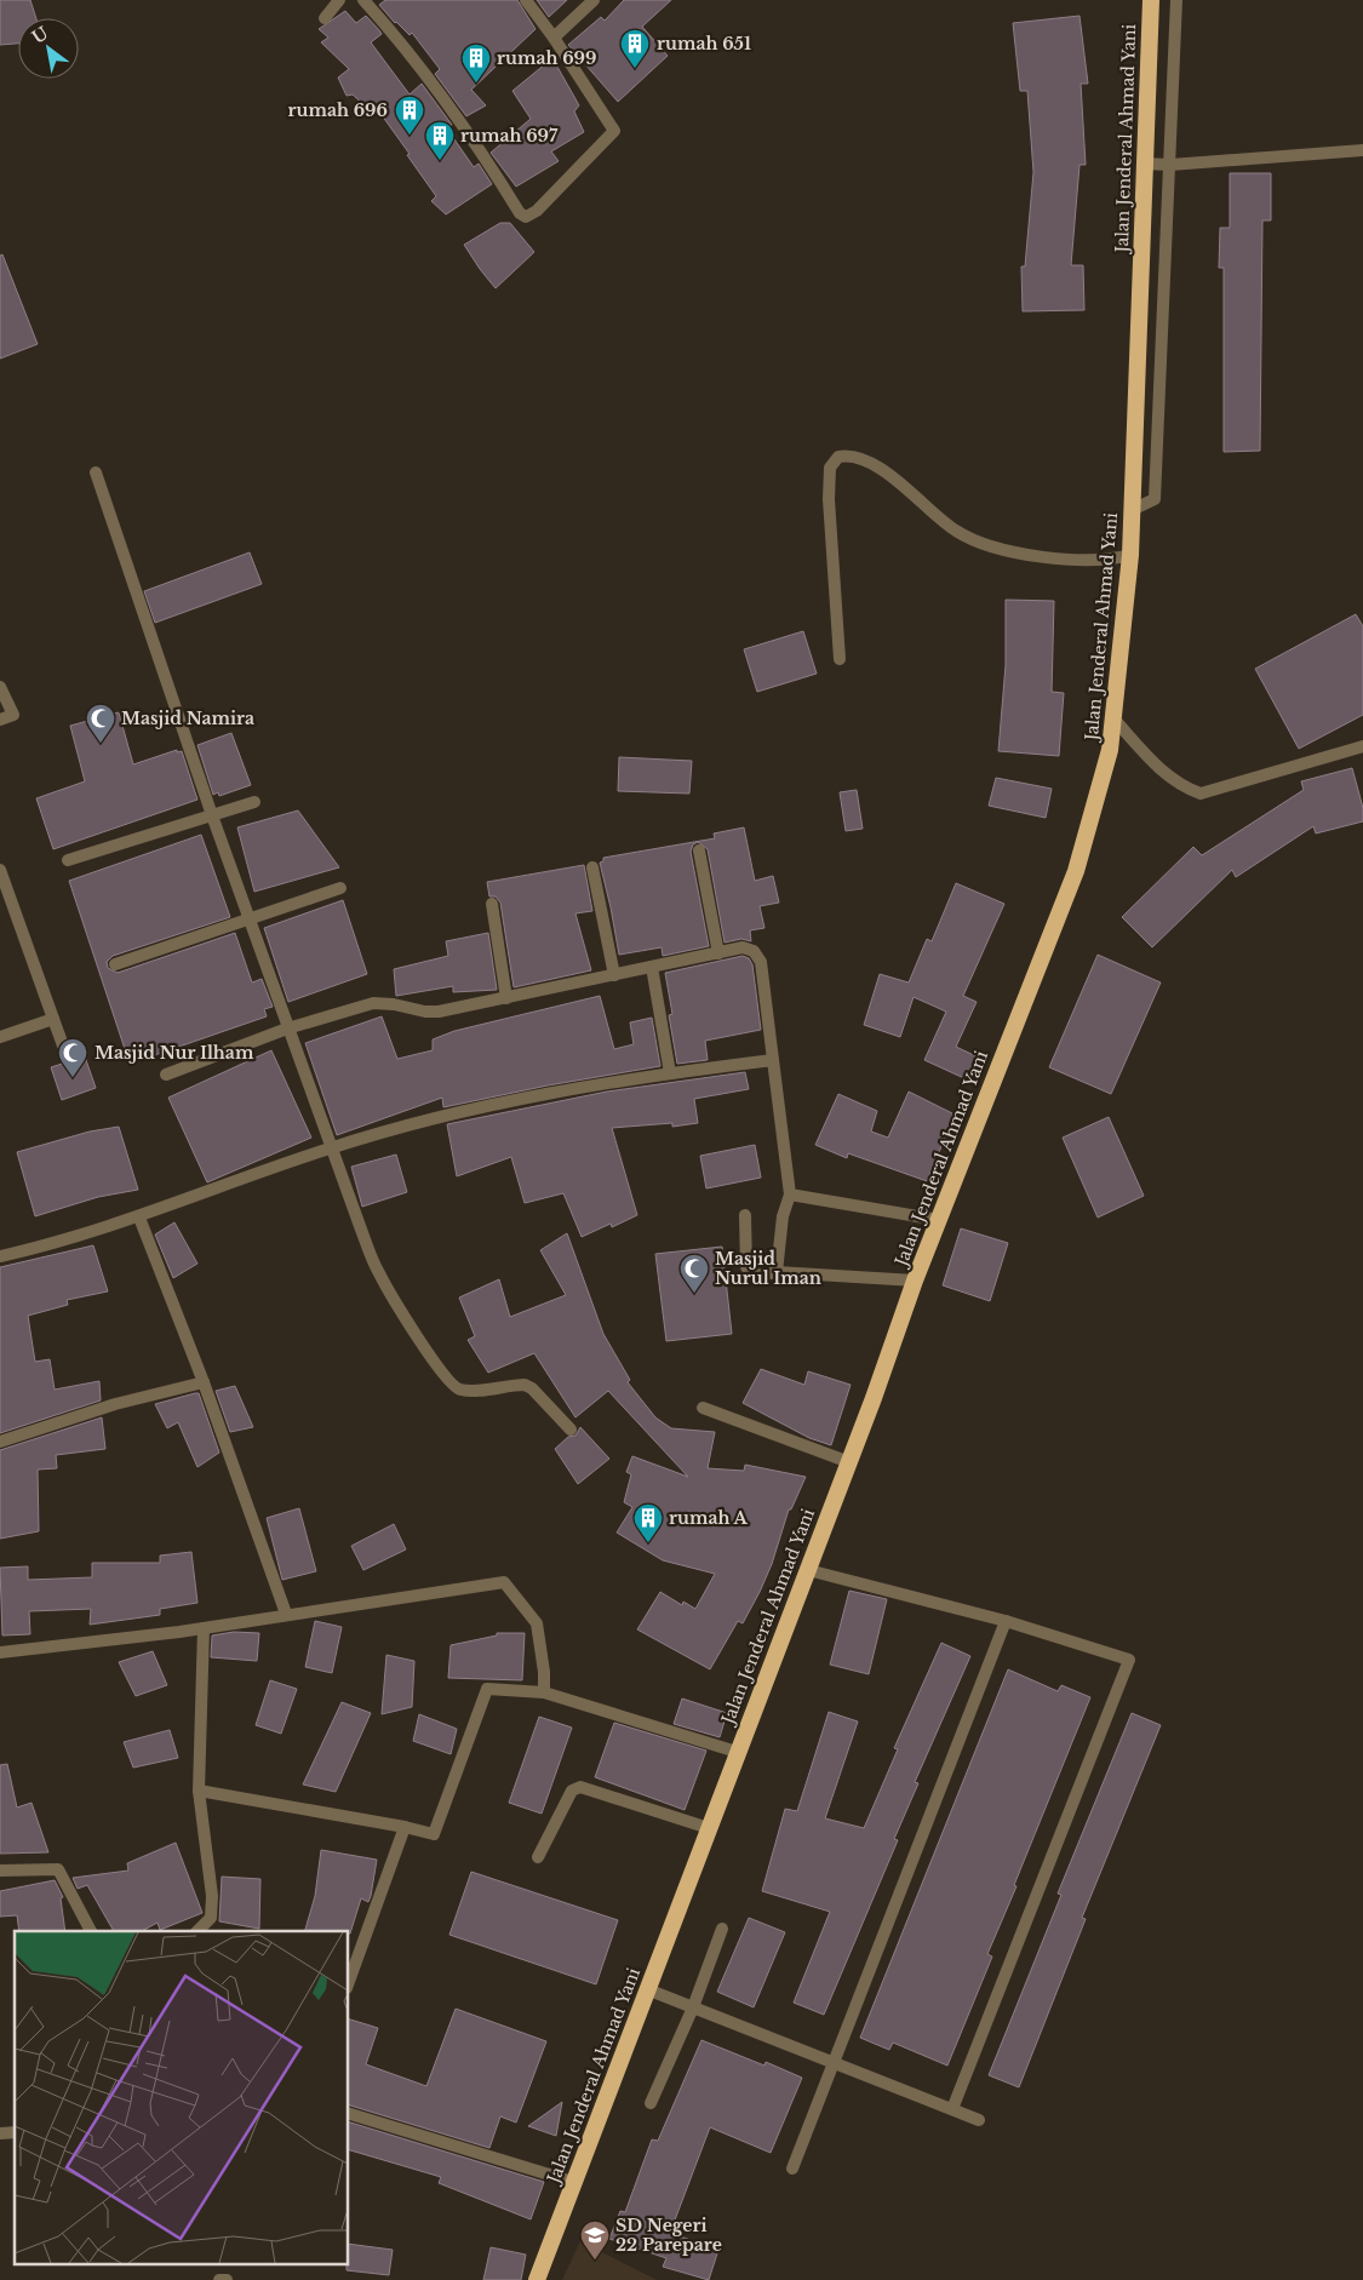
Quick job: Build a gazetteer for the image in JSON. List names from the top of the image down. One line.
{"streets":{"highway":["Jalan Jenderal Ahmad Yani"]},"places":{"building":["rumah 651","rumah 699","rumah 696","rumah 697","rumah A"],"mosque":["Masjid Namira","Masjid Nur Ilham","Masjid Nurul Iman"],"school or university":["SD Negeri 22 Parepare"]},"north":"top left"}
